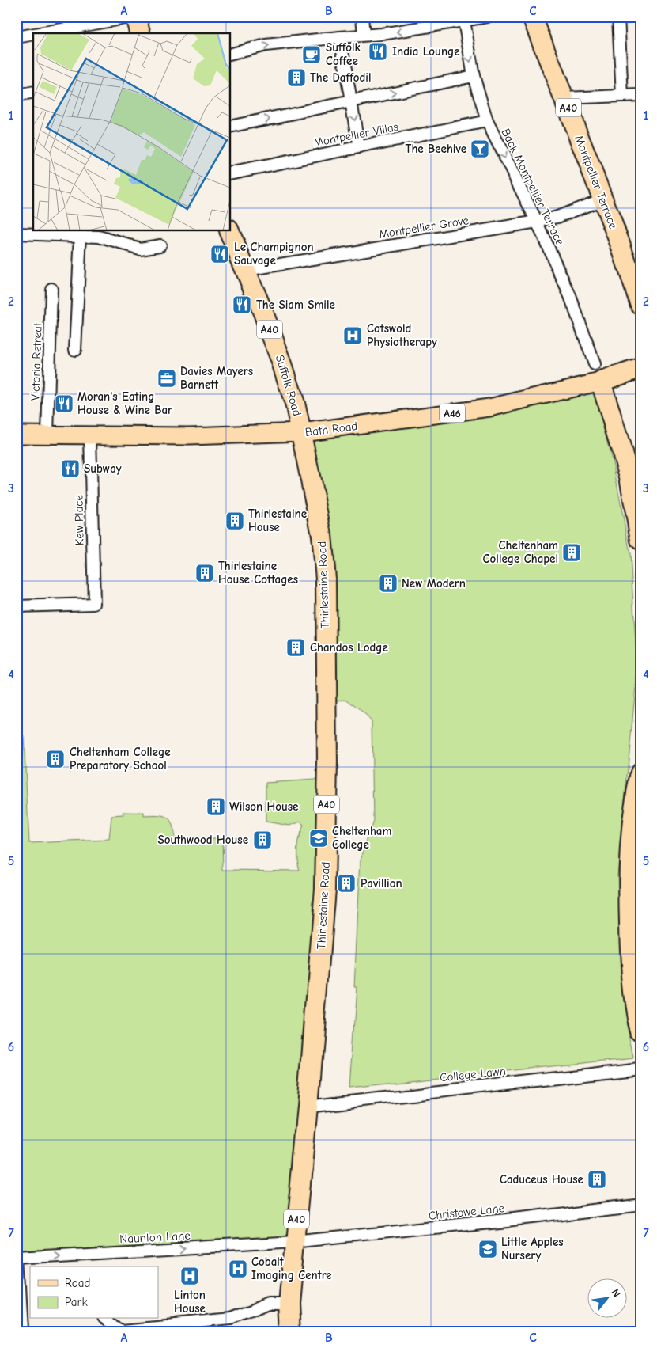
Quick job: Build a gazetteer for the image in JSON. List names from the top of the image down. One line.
{"streets":{"highway":["A40","Montpellier Terrace","Suffolk Road","A46","Bath Road","Thirlestaine Road"],"street":["Montpellier Villas","Back Montpellier Terrace","Montpellier Grove","Victoria Retreat","Kew Place","College Lawn","Christowe Lane","Naunton Lane"]},"crossings":[["Montpellier Villas","Back Montpellier Terrace"],["Montpellier Terrace","Montpellier Grove"],["Back Montpellier Terrace","Montpellier Grove"],["Back Montpellier Terrace","Bath Road"],["Montpellier Grove","Suffolk Road"],["Victoria Retreat","Bath Road"],["Suffolk Road","Bath Road"],["Suffolk Road","Thirlestaine Road"],["Bath Road","Kew Place"],["Bath Road","Thirlestaine Road"],["Thirlestaine Road","College Lawn"],["Thirlestaine Road","Christowe Lane"],["Thirlestaine Road","Naunton Lane"],["Christowe Lane","Naunton Lane"]],"one_way":["Back Montpellier Terrace"],"places":{"restaurant":["India Lounge","Le Champignon Sauvage","The Siam Smile","Moran's Eating House & Wine Bar","Subway"],"cafe":["Suffolk Coffee"],"building":["The Daffodil","Thirlestaine House","Cheltenham College Chapel","Thirlestaine House Cottages","New Modern","Chandos Lodge","Cheltenham College Preparatory School","Wilson House","Southwood House","Pavillion","Caduceus House"],"bar":["The Beehive"],"hospital":["Cotswold Physiotherapy","Cobalt Imaging Centre","Linton House"],"office":["Davies Mayers Barnett"],"school or university":["Cheltenham College","Little Apples Nursery"]},"legend":["Road","Park"],"north":"top right","grid":{"columns":["A","B","C"],"rows":["1","2","3","4","5","6","7"]}}
